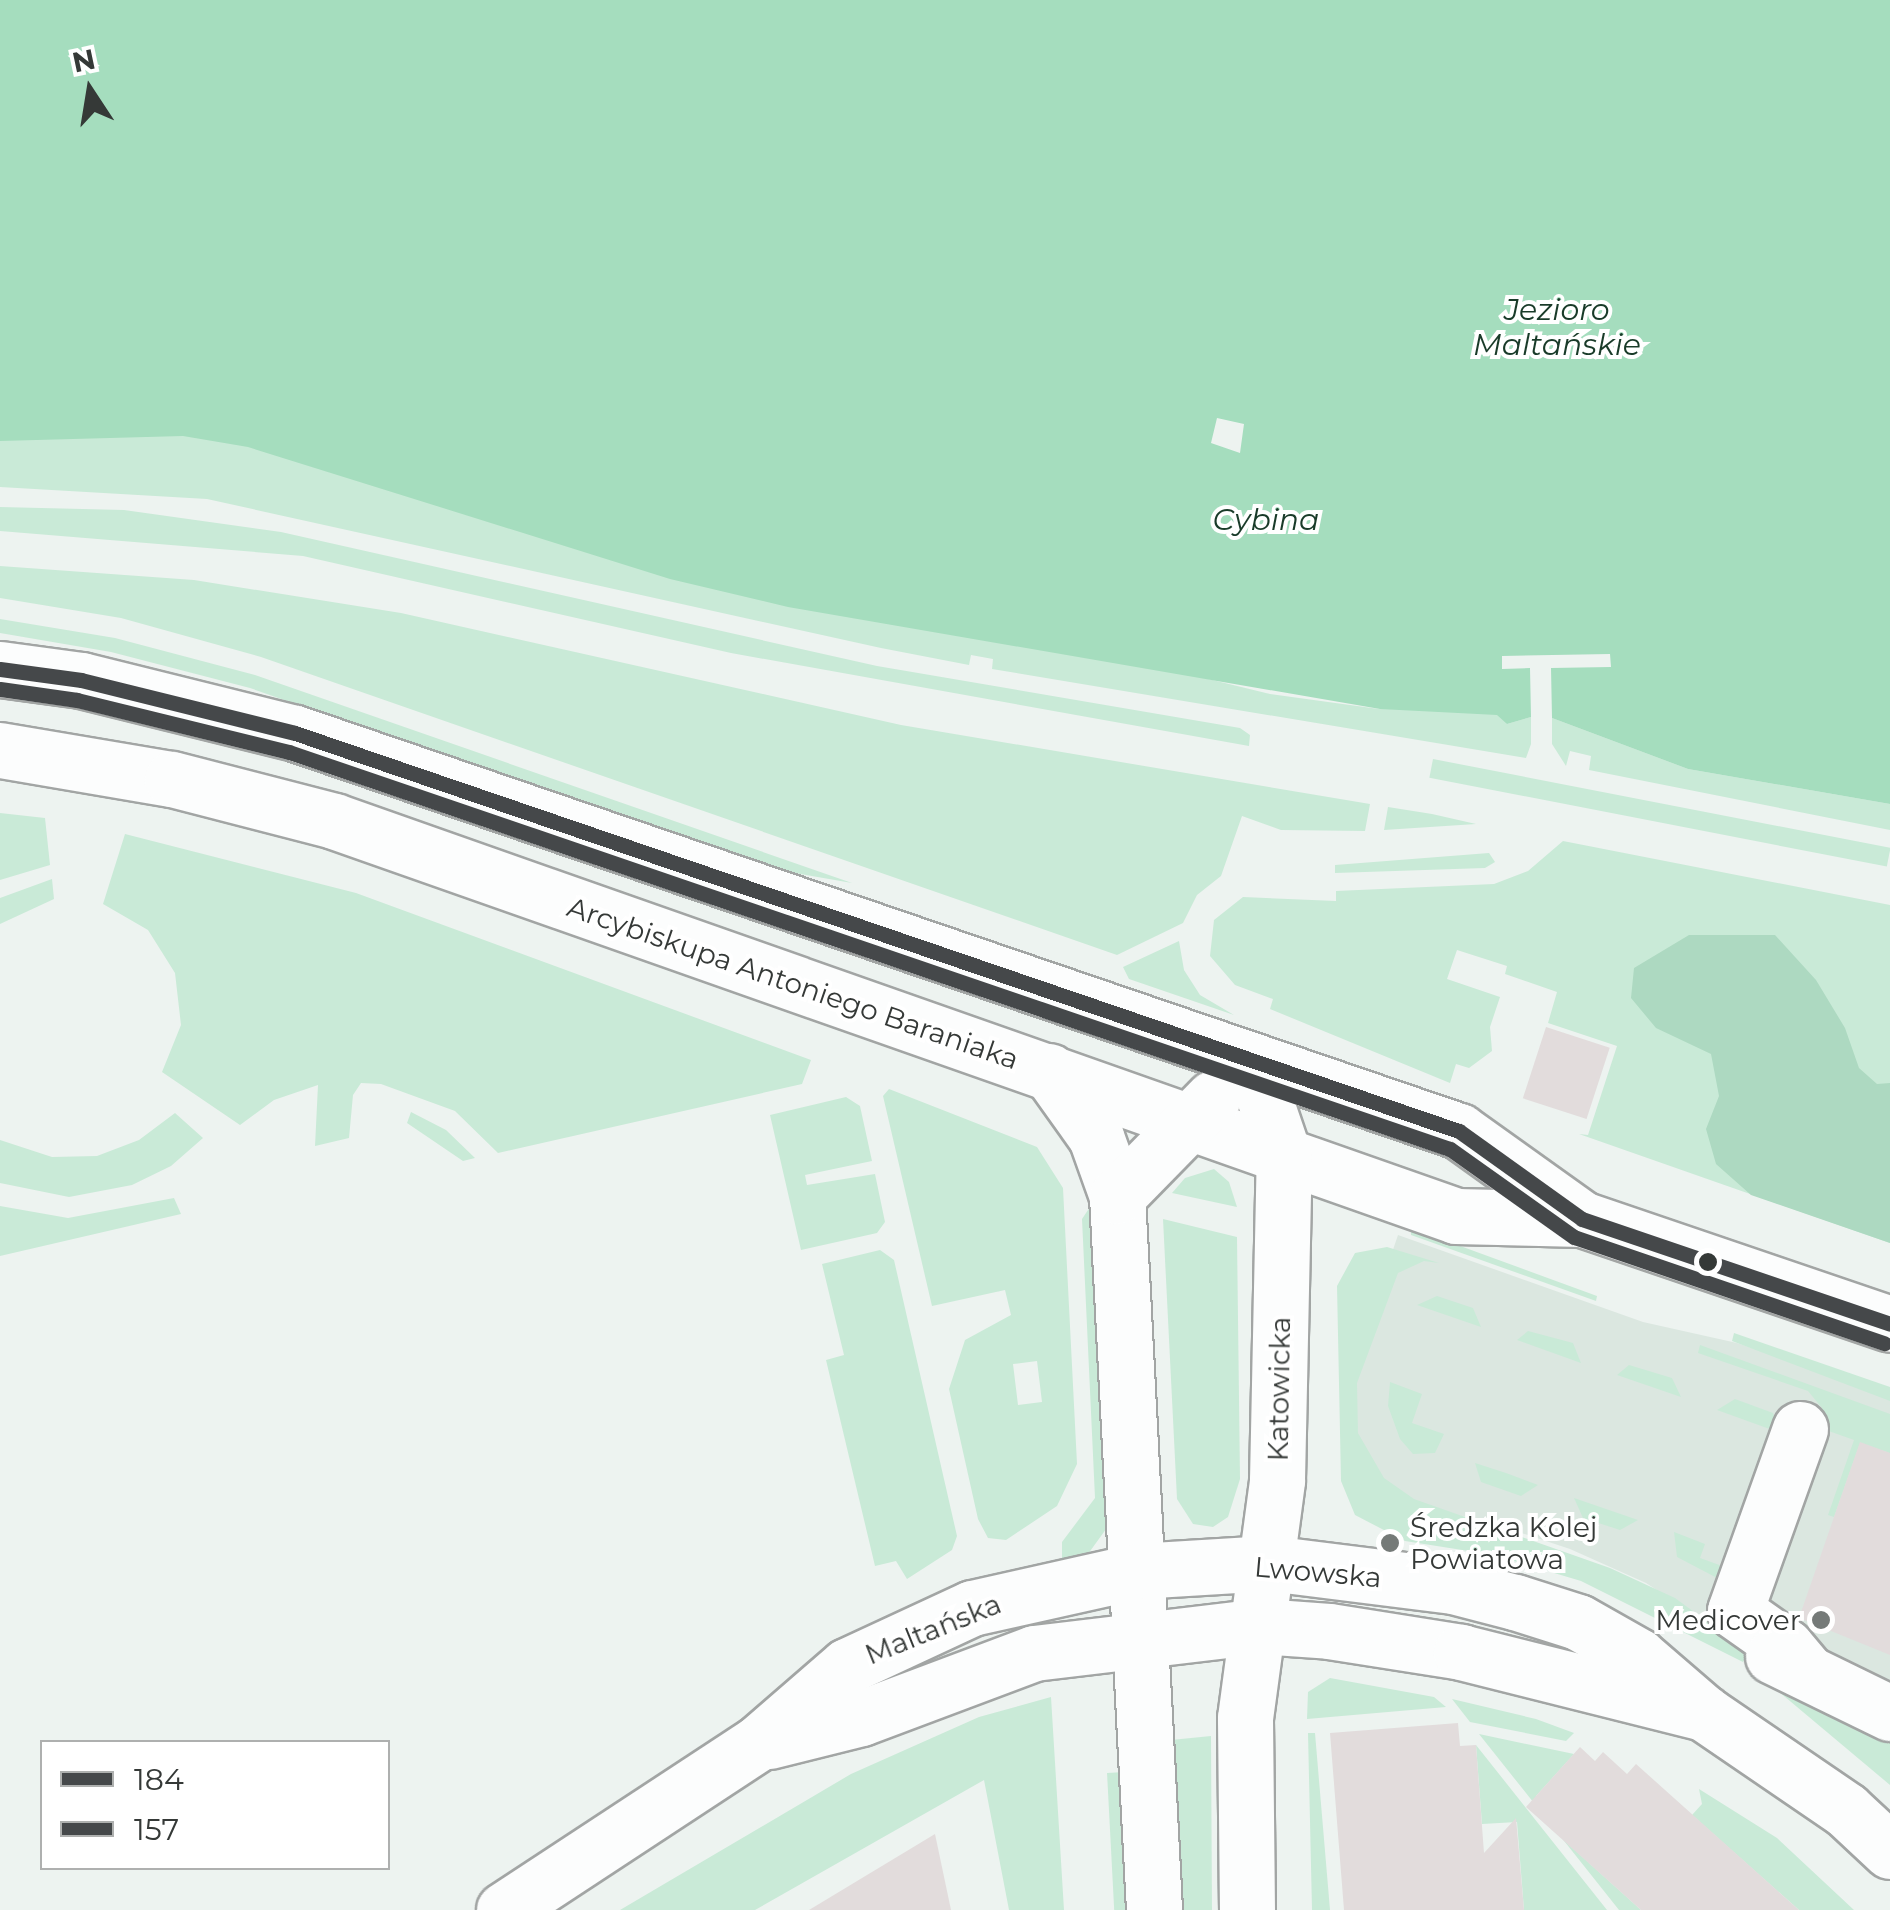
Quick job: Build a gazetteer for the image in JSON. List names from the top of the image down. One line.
{"streets":{"street":["Arcybiskupa Antoniego Baraniaka","Katowicka","Lwowska","Maltańska"]},"crossings":[["Arcybiskupa Antoniego Baraniaka","Katowicka"],["Katowicka","Lwowska"],["Lwowska","Maltańska"]],"water":["Jezioro Maltańskie","Cybina"],"places":["Średzka Kolej Powiatowa","Medicover"],"lines":["transit line 184","transit line 157"],"legend":["184","157"],"north":"top"}
